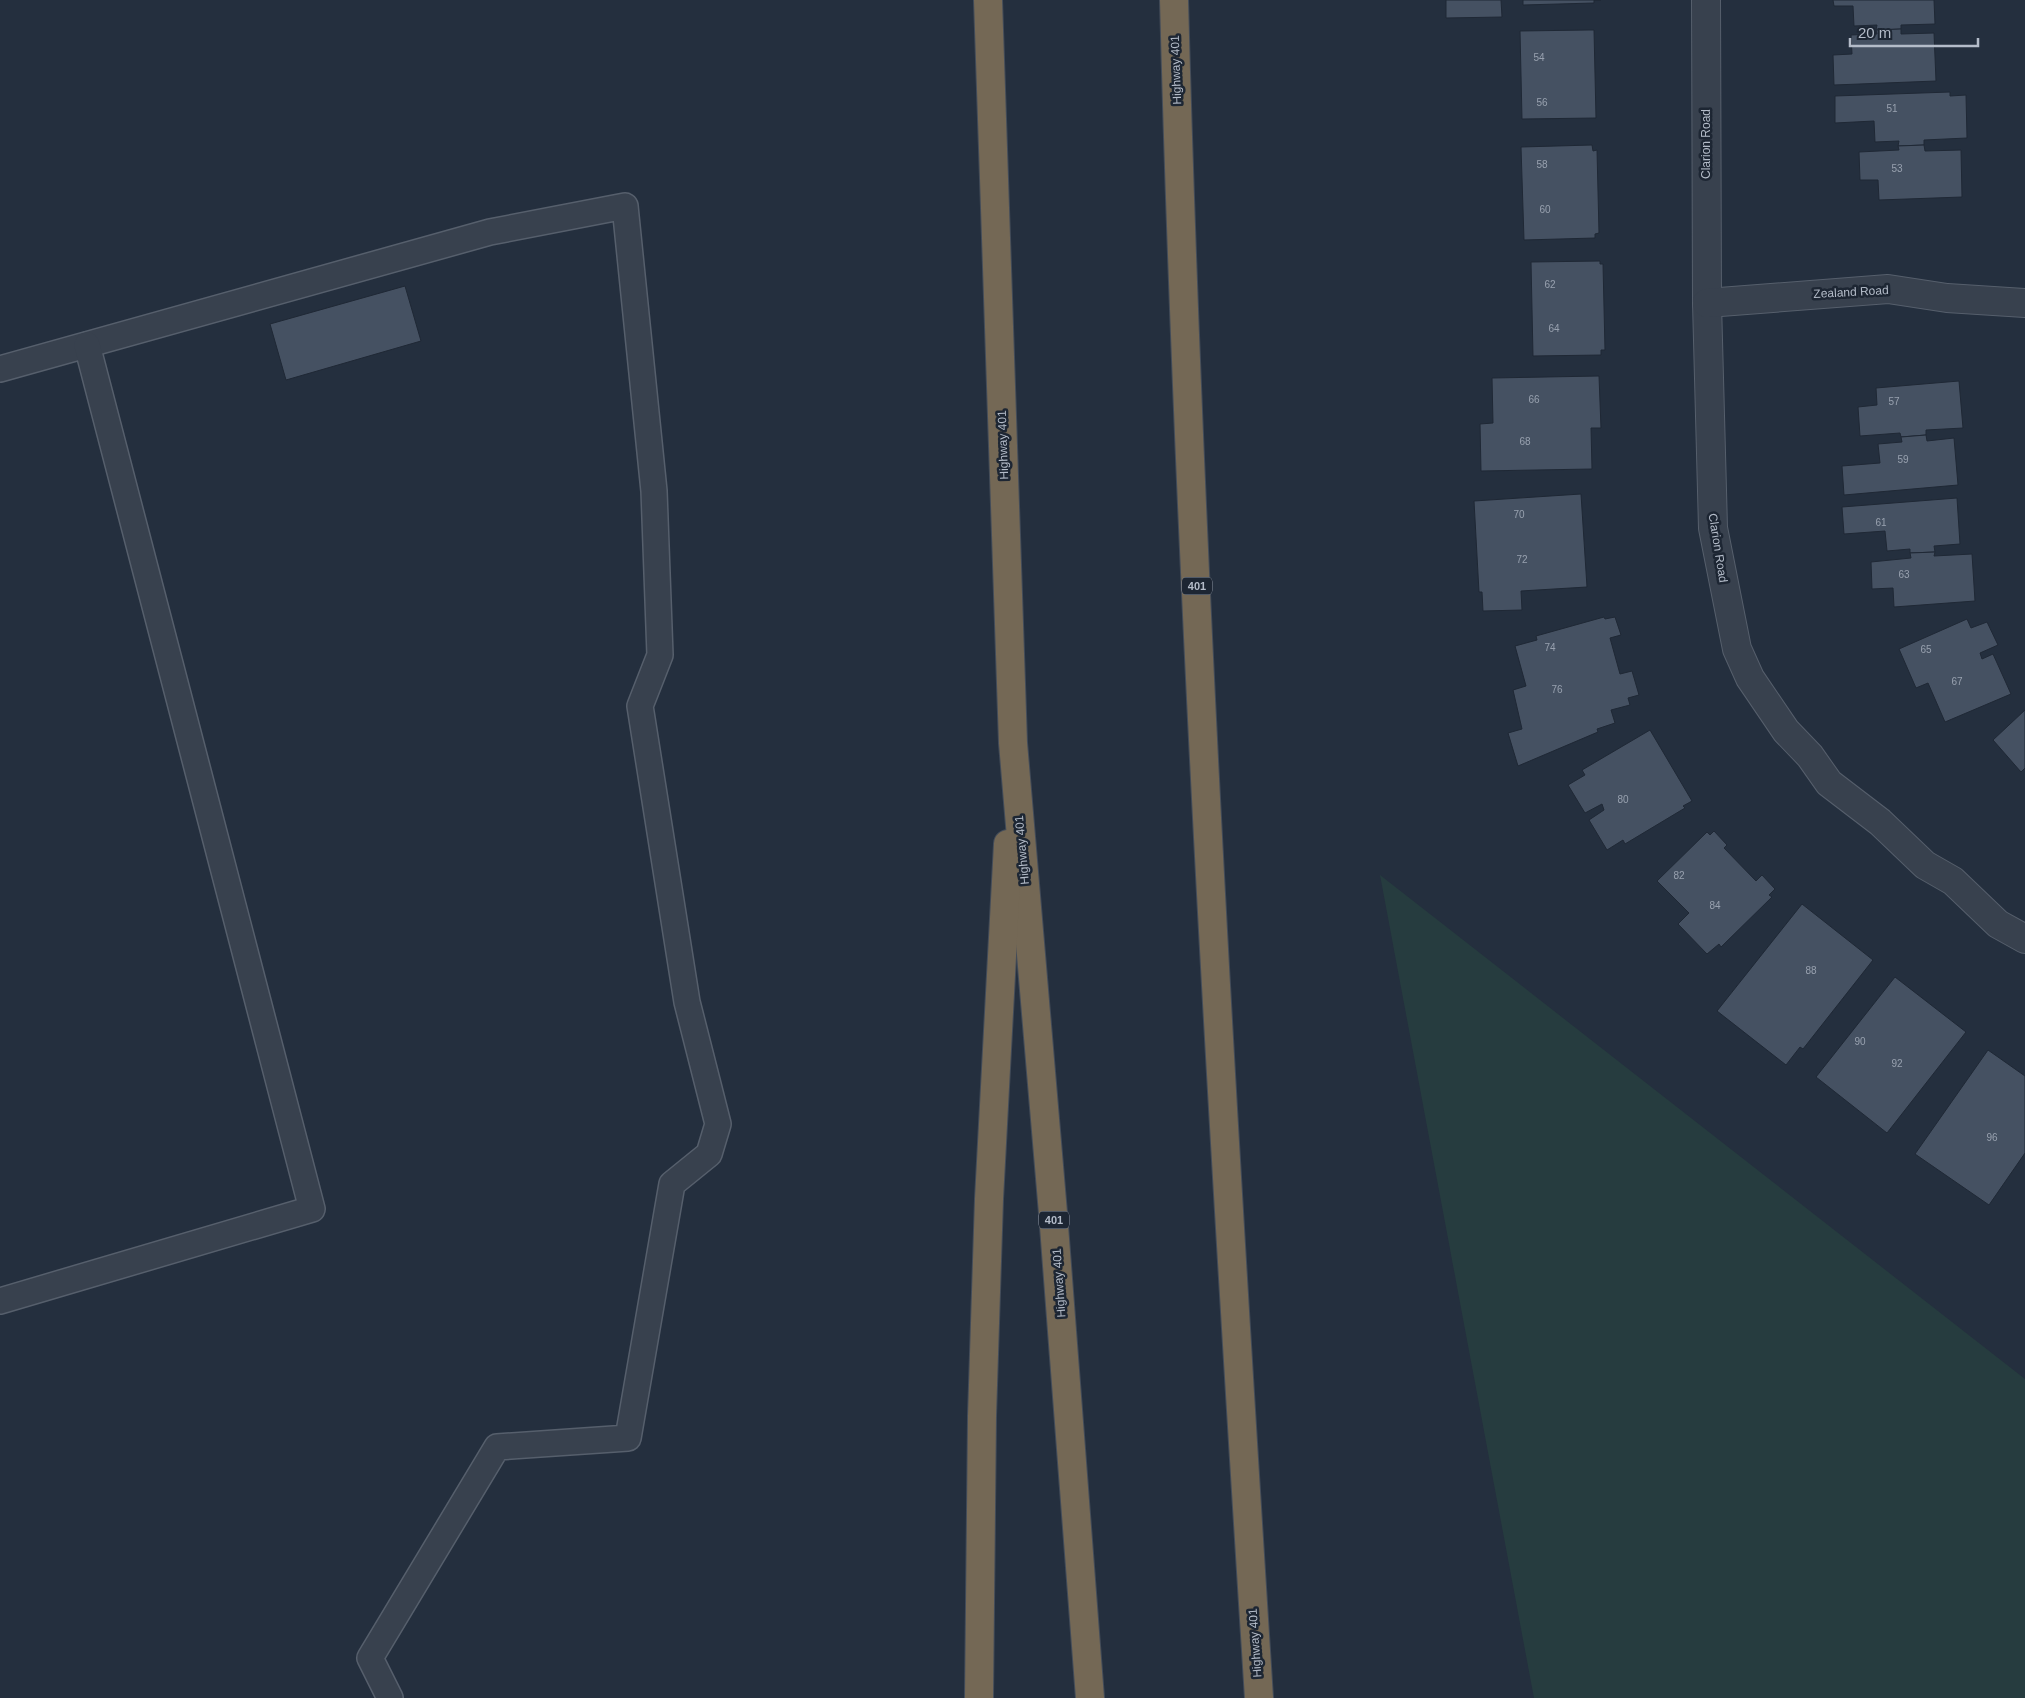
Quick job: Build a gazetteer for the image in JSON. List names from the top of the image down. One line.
{"streets":{"highway":["Highway 401","401"],"street":["Clarion Road","Zealand Road"]},"crossings":[["Clarion Road","Zealand Road"]],"house_numbers":["54","56","51","58","53","60","62","64","66","57","68","59","70","61","72","63","74","65","67","76","80","82","84","88","90","92","96"],"scale_bar":"20 m"}
